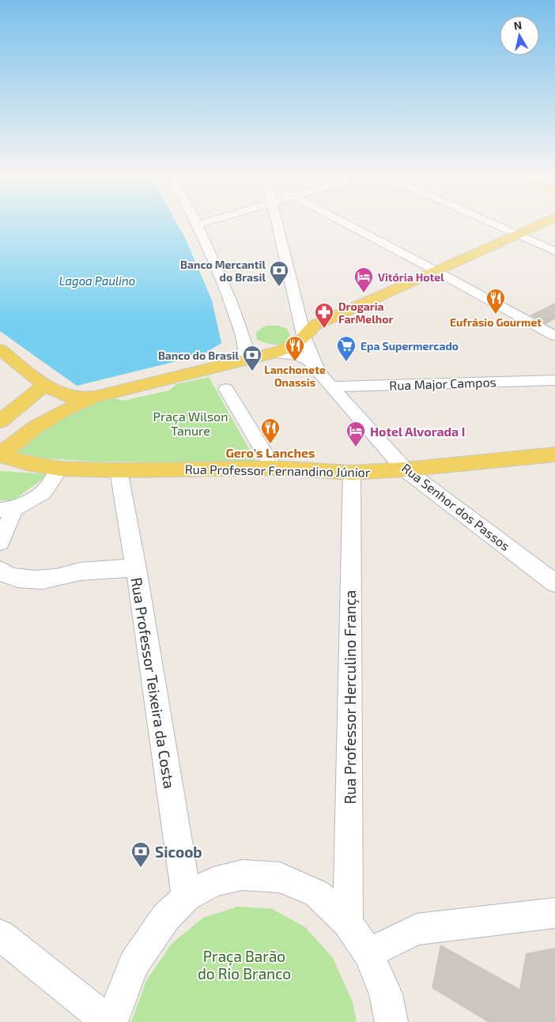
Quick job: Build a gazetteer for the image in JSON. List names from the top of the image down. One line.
{"streets":{"main road":["Rua Professor Fernandino Júnior"],"street":["Rua Major Campos","Rua Senhor dos Passos","Rua Professor Teixeira da Costa","Rua Professor Herculino França"]},"crossings":[["Rua Major Campos","Rua Senhor dos Passos"],["Rua Professor Fernandino Júnior","Rua Senhor dos Passos"],["Rua Professor Fernandino Júnior","Rua Professor Teixeira da Costa"],["Rua Professor Fernandino Júnior","Rua Professor Herculino França"]],"water":["Lagoa Paulino"],"parks":["Praça Wilson Tanure","Praça Barão do Rio Branco"],"places":{"bank":["Banco Mercantil do Brasil","Banco do Brasil","Sicoob"],"hotel":["Vitória Hotel","Hotel Alvorada I"],"restaurant":["Eufrásio Gourmet","Lanchonete Onassis","Gero's Lanches"],"pharmacy":["Drogaria FarMelhor"],"supermarket":["Epa Supermercado"]},"north":"top"}
